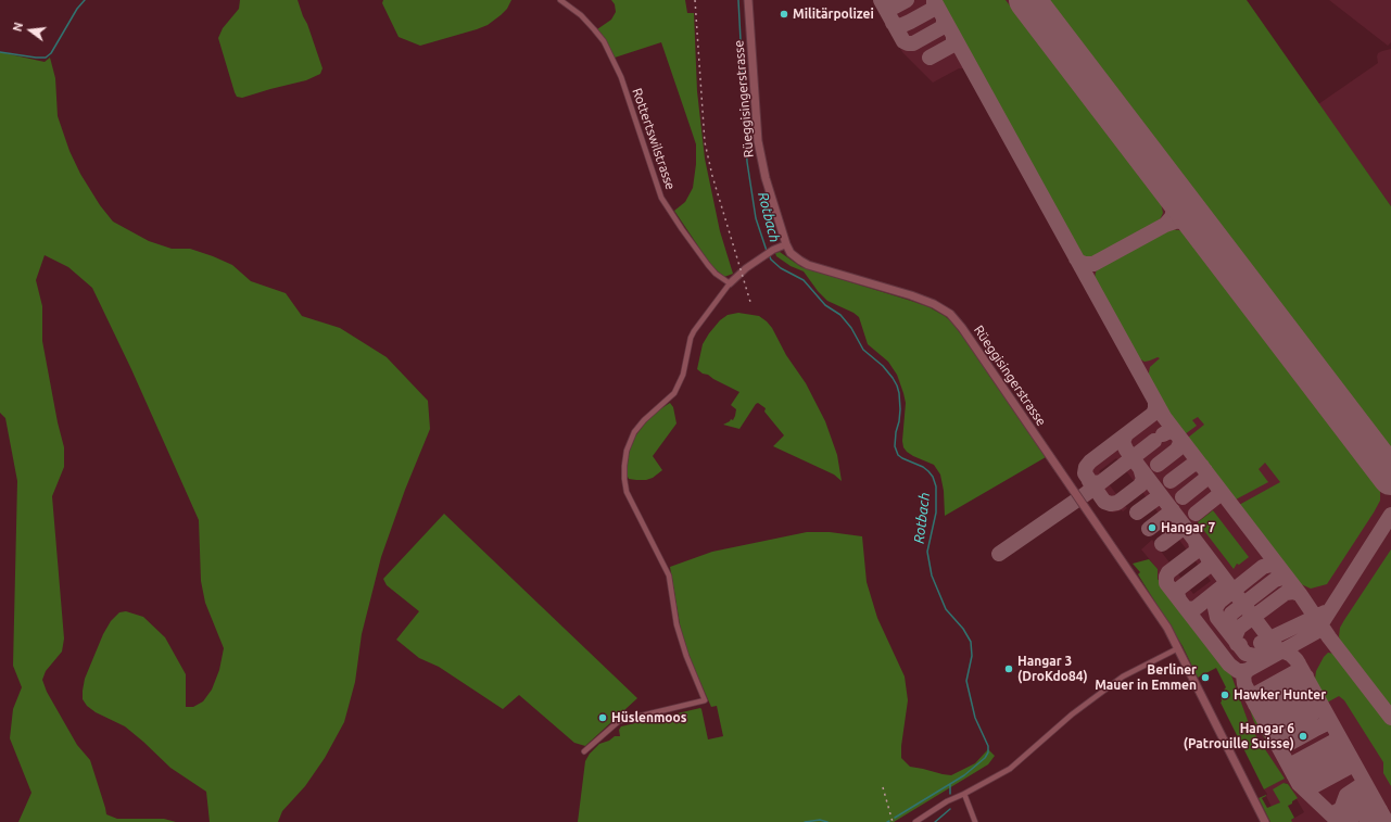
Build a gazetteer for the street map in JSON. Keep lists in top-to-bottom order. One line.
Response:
{"streets":{"main road":["Rüeggisingerstrasse"],"street":["Rottertswilstrasse"]},"water":["Rotbach"],"places":["Militärpolizei","Hangar 7","Hangar 3 (DroKdo84)","Berliner Mauer in Emmen","Hawker Hunter","Hüslenmoos","Hangar 6 (Patrouille Suisse)"],"north":"left"}
